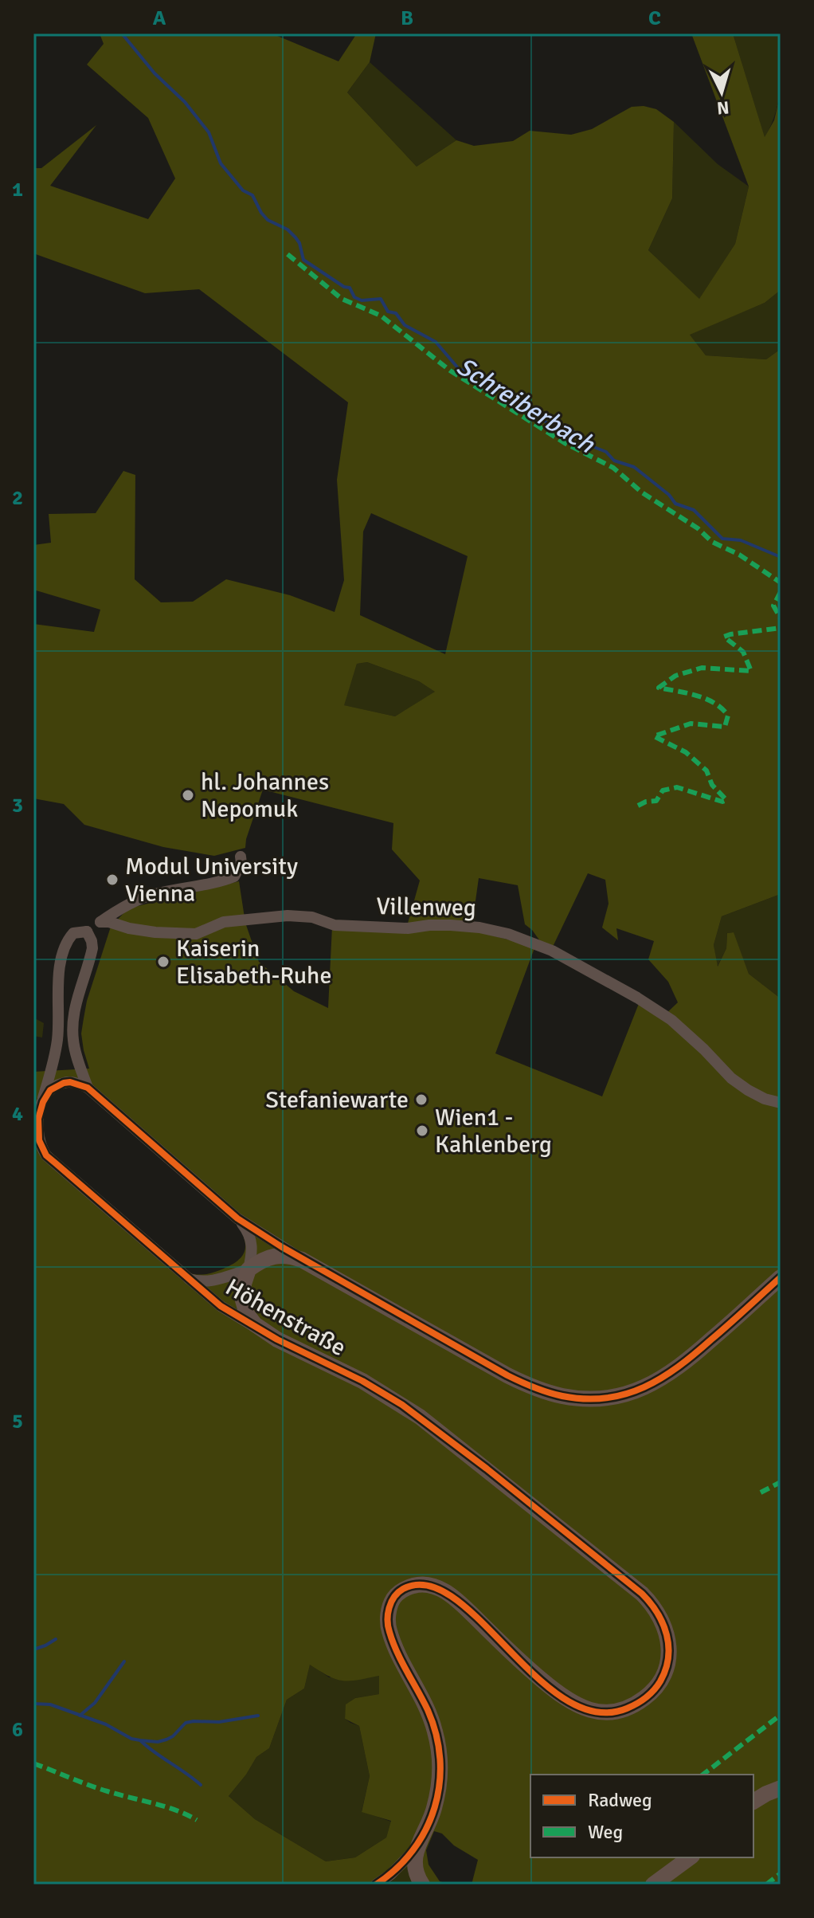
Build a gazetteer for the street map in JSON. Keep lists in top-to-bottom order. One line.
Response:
{"streets":{"street":["Villenweg","Höhenstraße"]},"water":["Schreiberbach"],"places":["hl. Johannes Nepomuk","Modul University Vienna","Kaiserin Elisabeth-Ruhe","Stefaniewarte","Wien1 - Kahlenberg"],"legend":["Radweg","Weg"],"north":"bottom","grid":{"columns":["A","B","C"],"rows":["1","2","3","4","5","6"]}}
